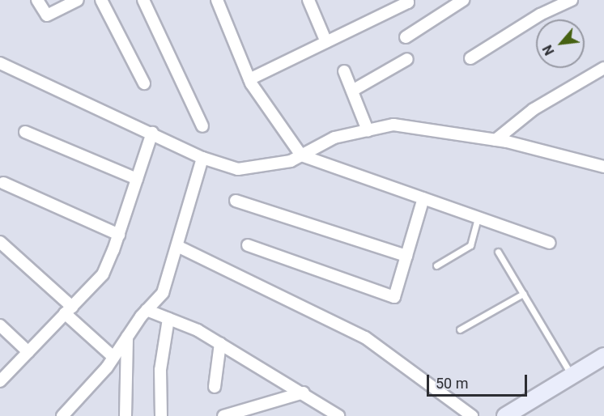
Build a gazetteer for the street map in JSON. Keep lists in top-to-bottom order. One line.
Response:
{"scale_bar":"50 m","north":"bottom left"}
